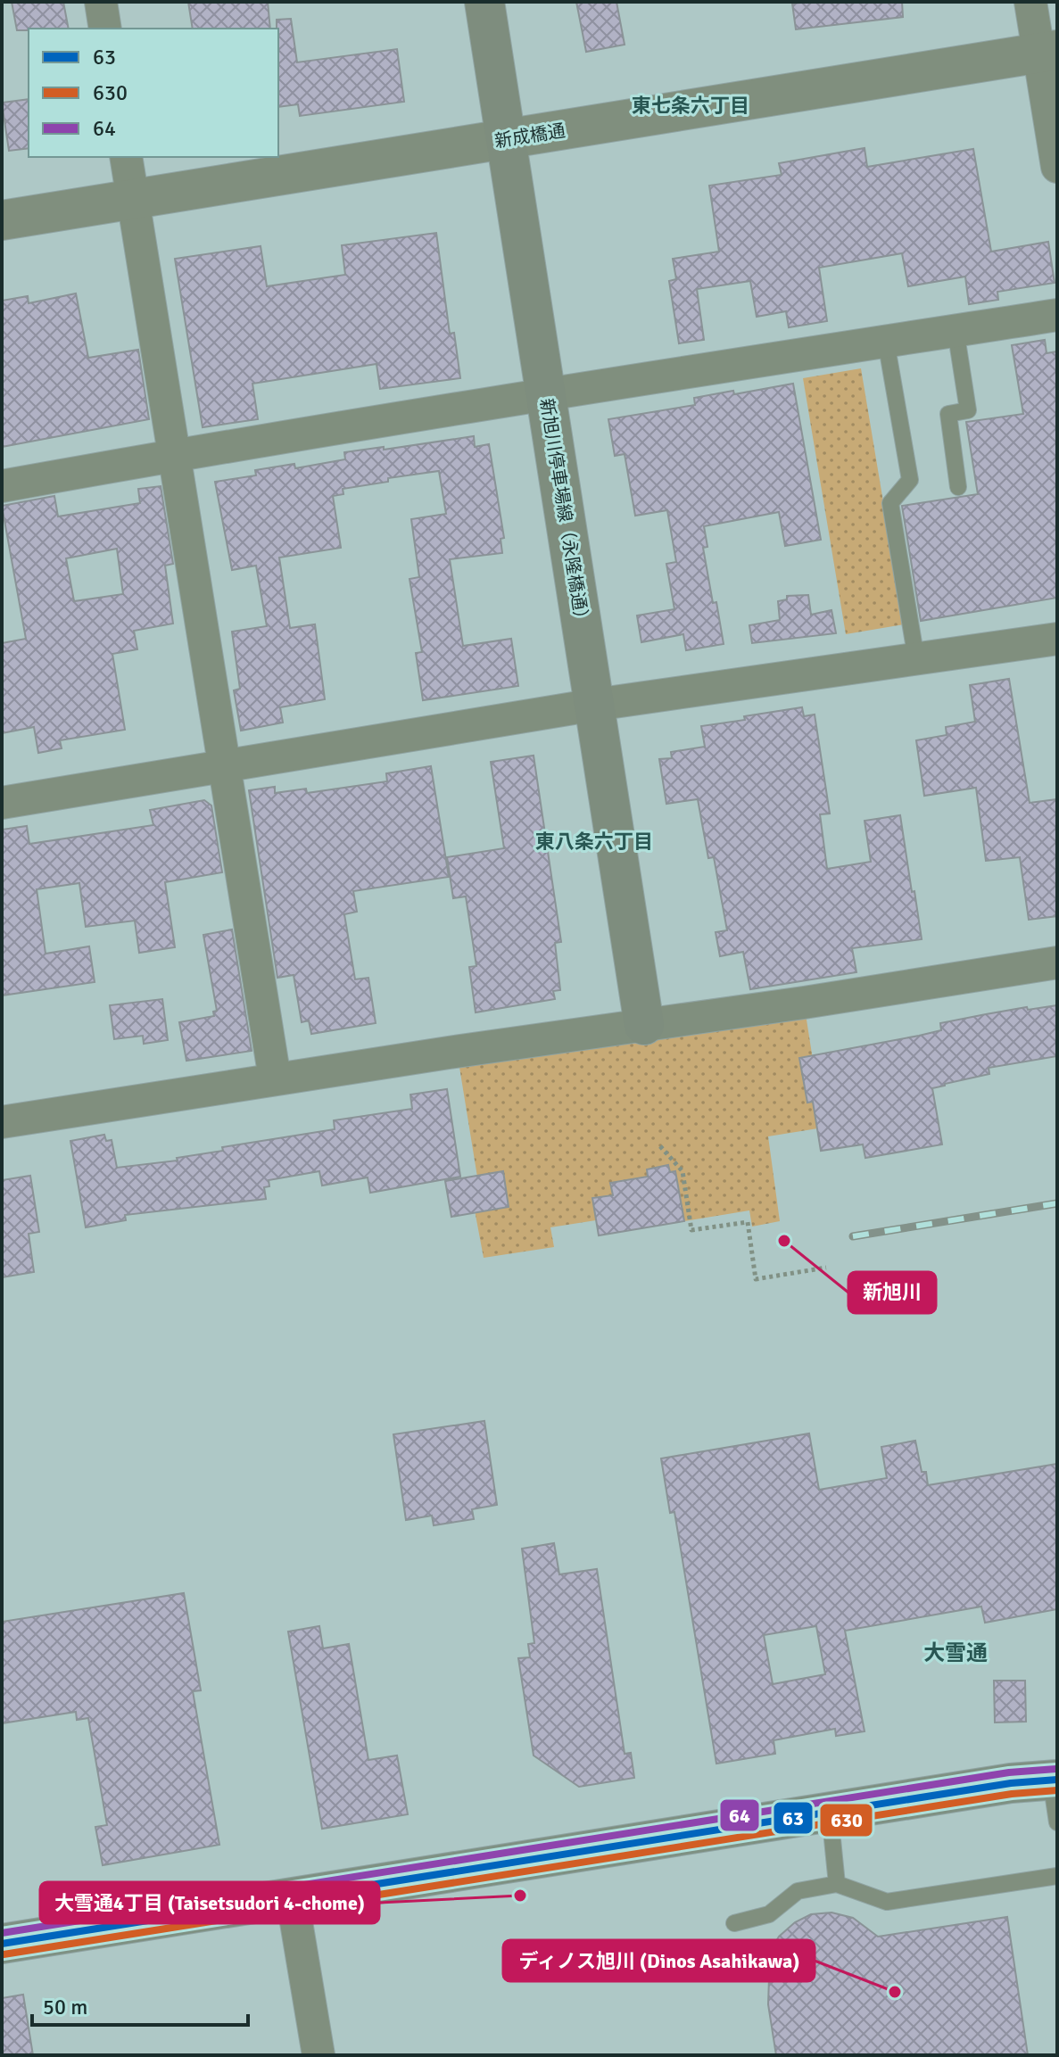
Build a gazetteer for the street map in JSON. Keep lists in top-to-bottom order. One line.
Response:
{"streets":{"main road":["新旭川停車場線（永隆橋通）"],"street":["新成橋通"]},"crossings":[["新成橋通","新旭川停車場線（永隆橋通）"]],"districts":["東七条六丁目","東八条六丁目","大雪通"],"places":["新旭川","大雪通4丁目 (Taisetsudori 4-chome)","ディノス旭川 (Dinos Asahikawa)"],"lines":["transit line 64","transit line 63","transit line 630"],"legend":["63","630","64"],"scale_bar":"50 m"}
